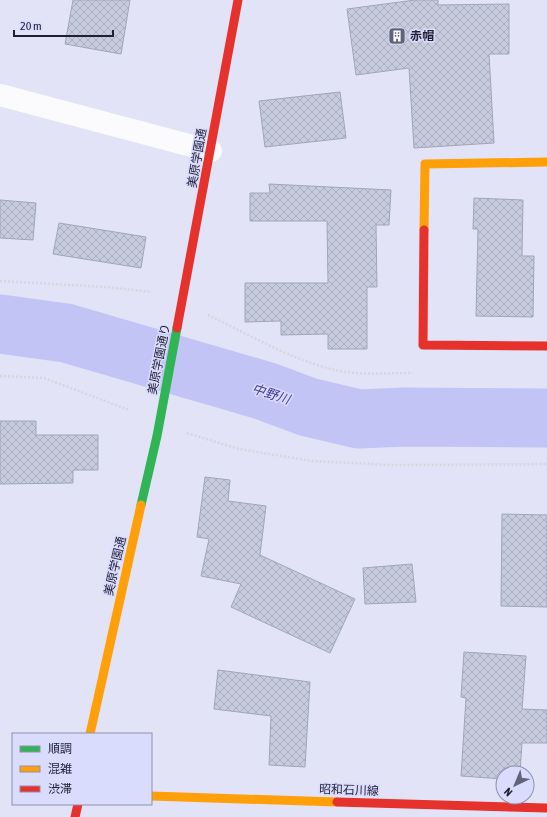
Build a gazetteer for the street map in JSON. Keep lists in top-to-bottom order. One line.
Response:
{"streets":{"street":["美原学園通","美原学園通り","昭和石川線"]},"crossings":[["美原学園通","美原学園通り"]],"water":["中野川"],"places":{"building":["赤帽"]},"legend":["順調","混雑","渋滞"],"scale_bar":"20 m","north":"bottom left"}
